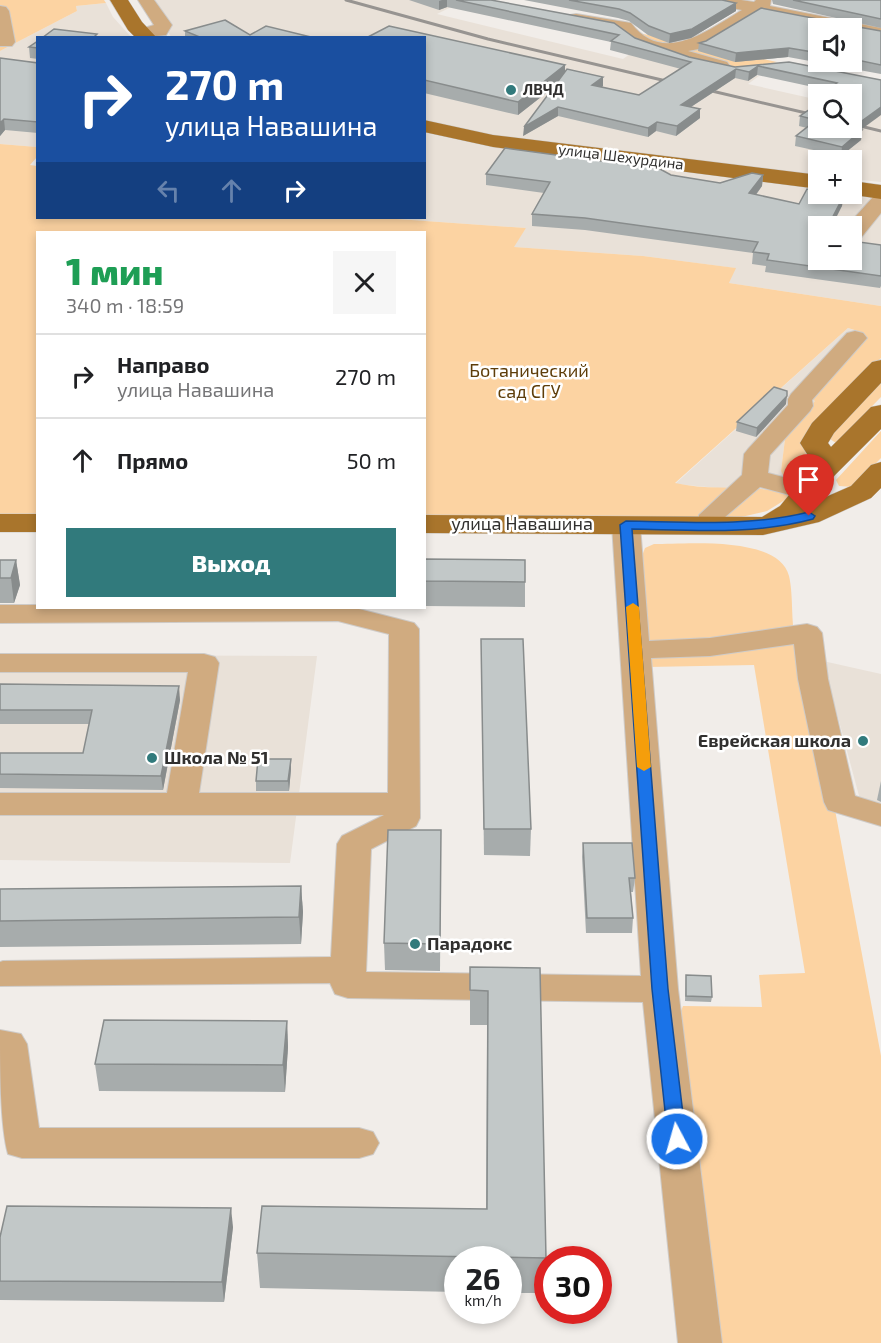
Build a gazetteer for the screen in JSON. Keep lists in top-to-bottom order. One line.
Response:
{"streets":{"main road":["улица Шехурдина","улица Навашина"]},"parks":["Ботанический сад СГУ"],"places":["ЛВЧД","Еврейская школа","Школа № 51","Парадокс"],"page":{"map_buttons":["+","−"],"turn":["270 m","улица Навашина"],"heading":["1 мин","340 m · 18:59"],"list":[{"name":"Направо","note":"улица Навашина","value":"270 m"},{"name":"Прямо","value":"50 m"}],"buttons":"Выход","speed":"26 km/h","limit":"30"}}
